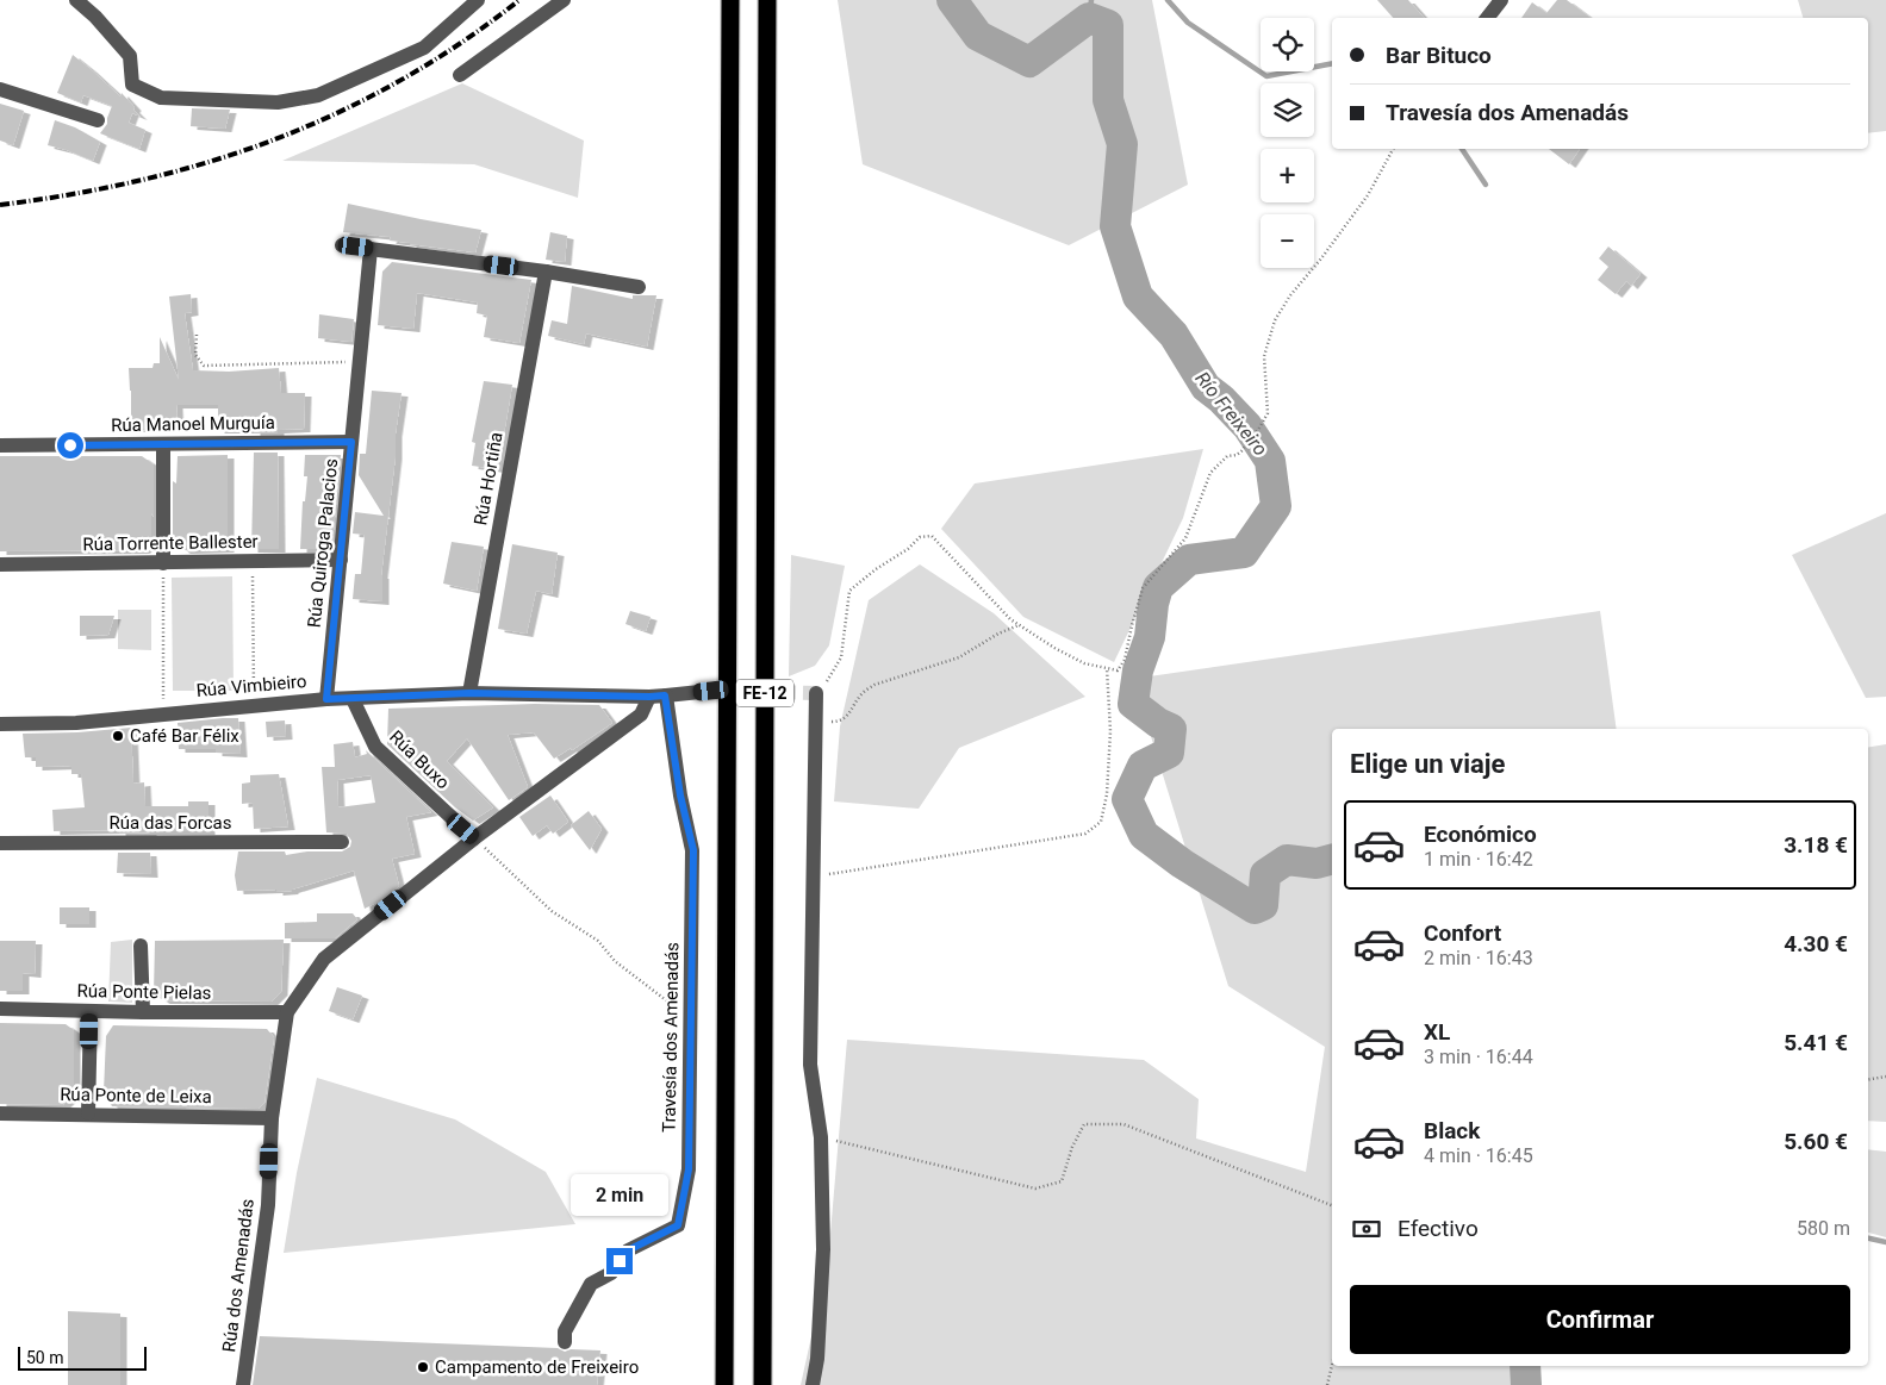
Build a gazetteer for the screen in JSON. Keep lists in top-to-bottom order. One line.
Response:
{"streets":{"highway":["FE-12"],"street":["Rúa Manoel Murguía","Rúa Hortiña","Rúa Torrente Ballester","Rúa Quiroga Palacios","Rúa Vimbieiro","Rúa Buxo","Rúa das Forcas","Rúa Ponte Pielas","Travesía dos Amenadás","Rúa Ponte de Leixa","Rúa dos Amenadás"]},"crossings":[["Rúa Manoel Murguía","Rúa Quiroga Palacios"],["Rúa Hortiña","Rúa Vimbieiro"],["Rúa Torrente Ballester","Rúa Quiroga Palacios"],["Rúa Quiroga Palacios","Rúa Vimbieiro"],["Rúa Vimbieiro","Rúa Buxo"],["Rúa Vimbieiro","Rúa dos Amenadás"],["Rúa Buxo","Rúa dos Amenadás"],["Rúa Ponte Pielas","Rúa dos Amenadás"],["Rúa Ponte de Leixa","Rúa dos Amenadás"]],"water":["Río Freixeiro"],"places":["Café Bar Félix","Campamento de Freixeiro"],"scale_bar":"50 m","page":{"map_buttons":["+","−"],"banner":["Bar Bituco","Travesía dos Amenadás"],"heading":"Elige un viaje","list":[{"name":"Económico","note":"1 min · 16:42","value":"3.18 €"},{"name":"Confort","note":"2 min · 16:43","value":"4.30 €"},{"name":"XL","note":"3 min · 16:44","value":"5.41 €"},{"name":"Black","note":"4 min · 16:45","value":"5.60 €"}],"bubble":"2 min","pay":["Efectivo","580 m"],"buttons":"Confirmar","scale":"50 m"}}
